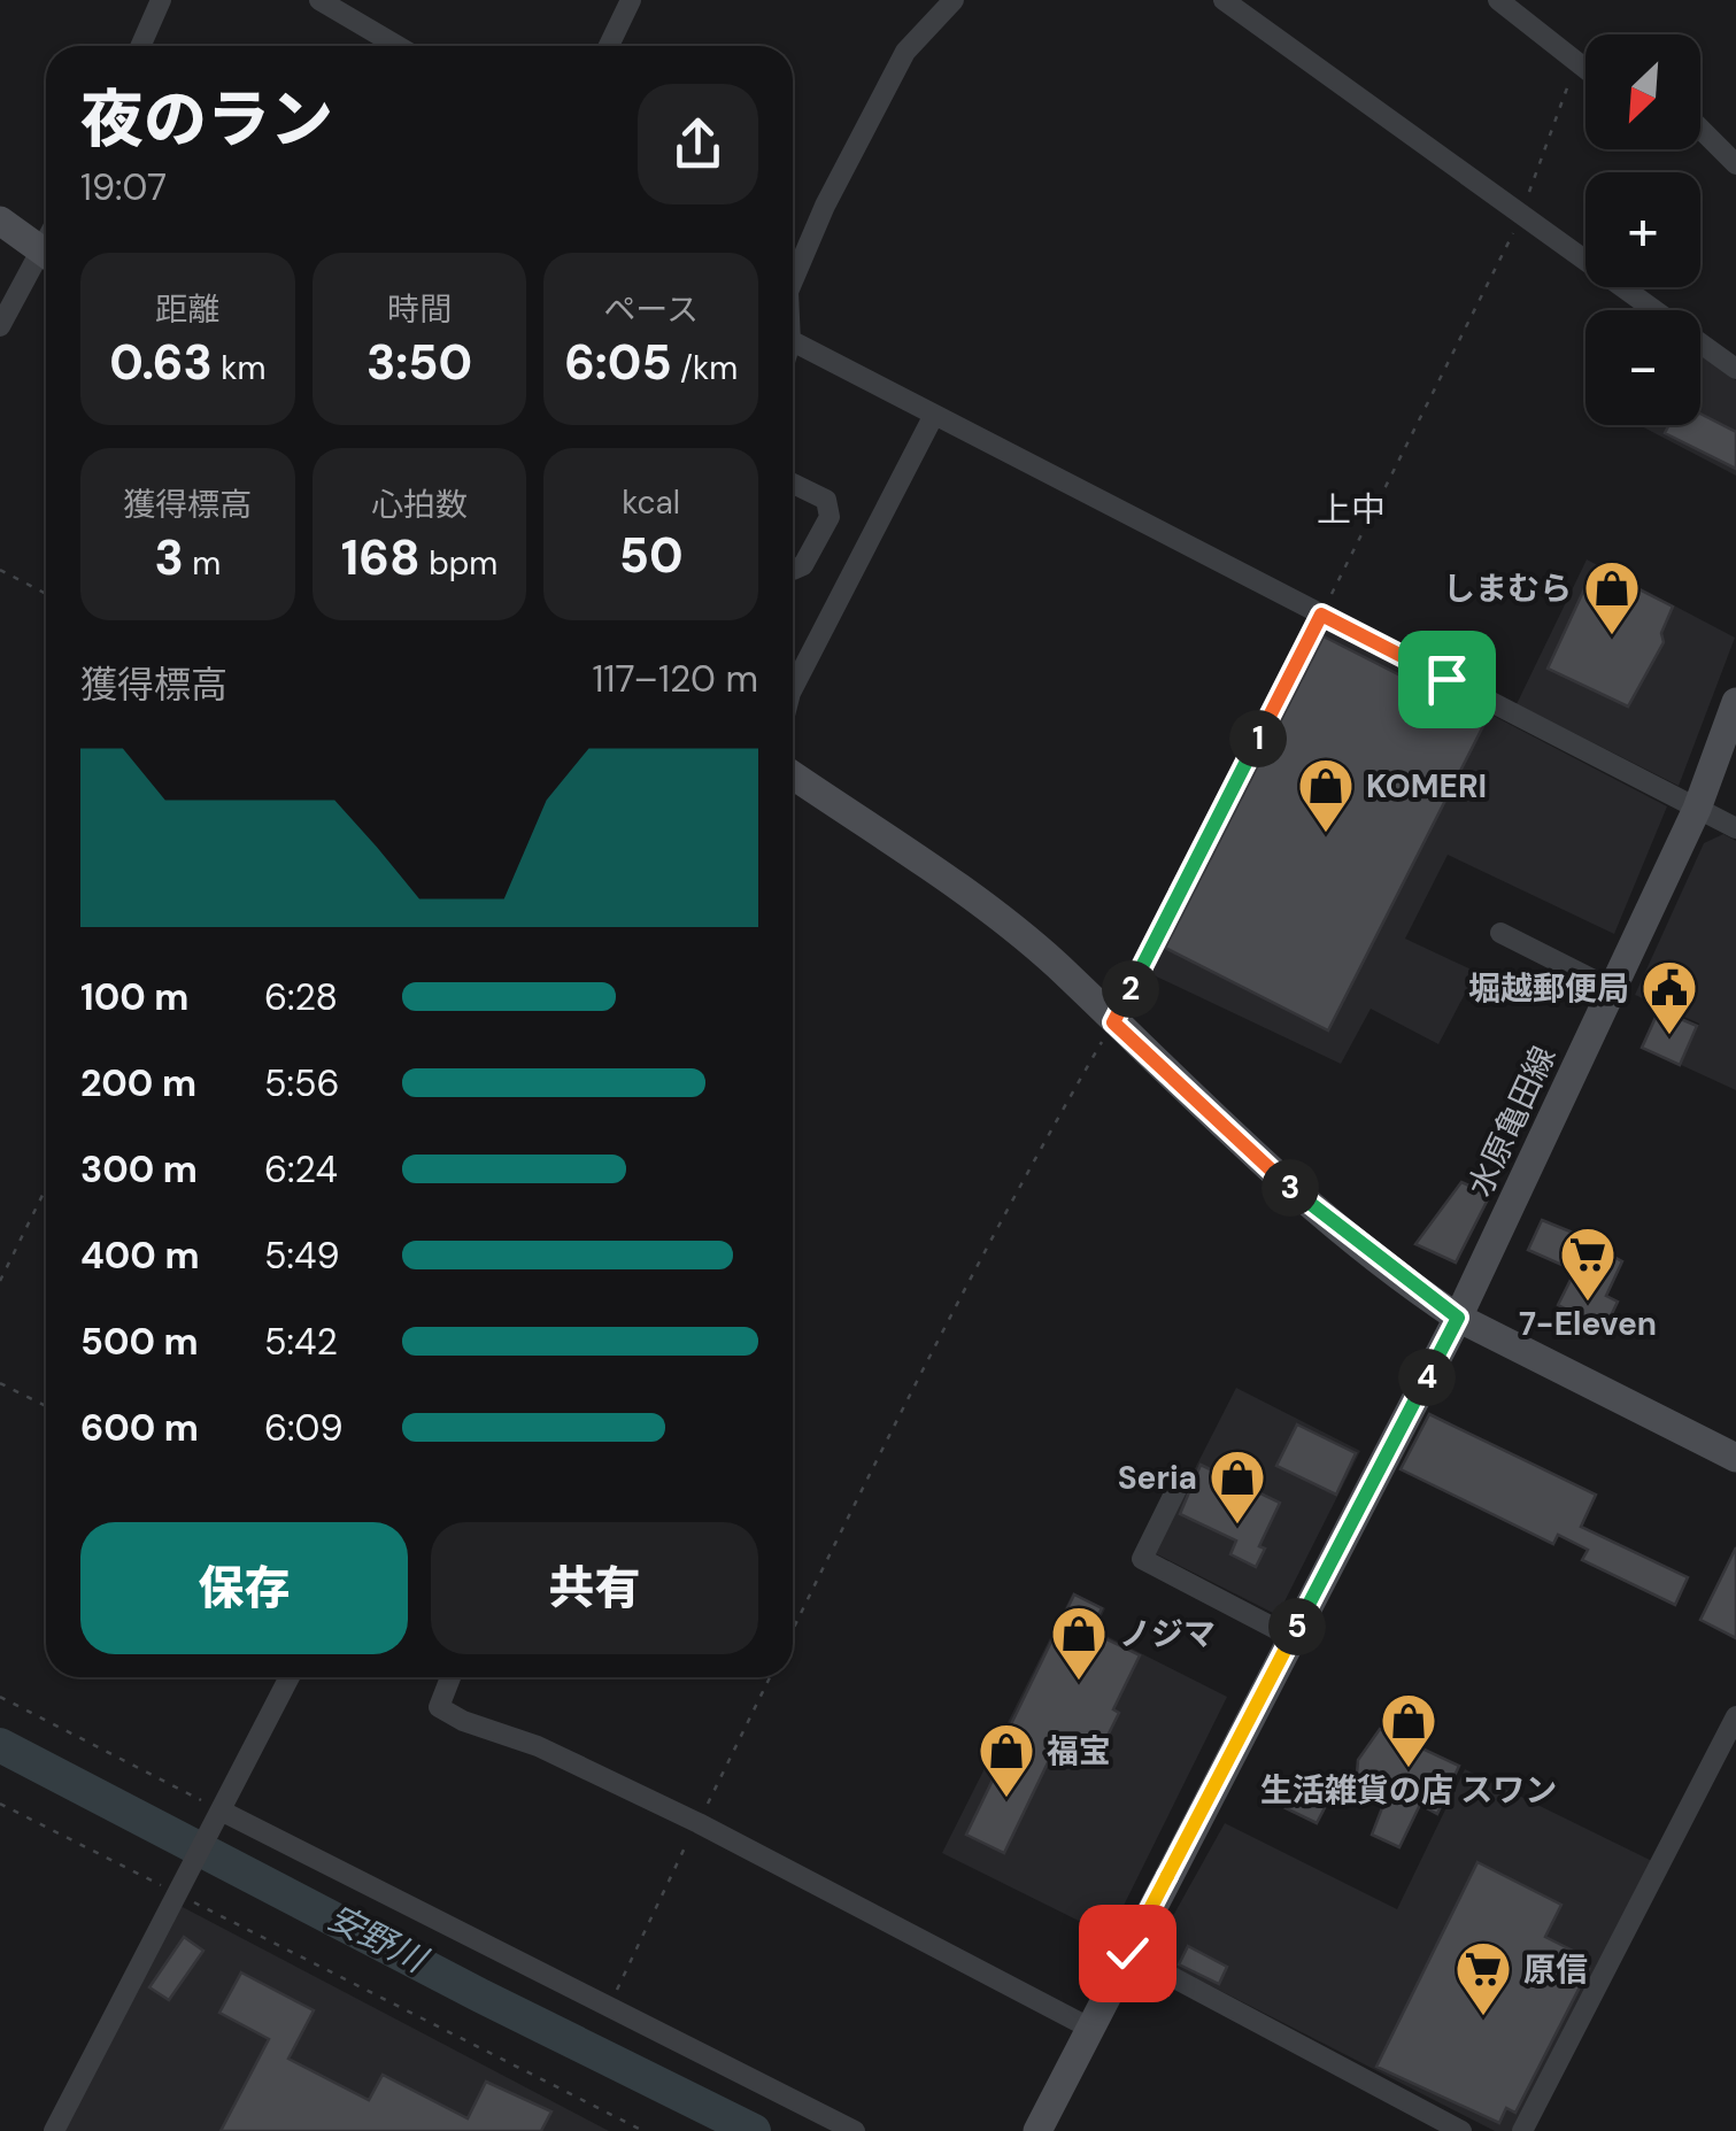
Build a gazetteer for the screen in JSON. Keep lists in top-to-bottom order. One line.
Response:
{"streets":{"main road":["水原亀田線"]},"districts":["上中"],"water":["安野川"],"places":{"shop":["しまむら","KOMERI","Seria","ノジマ","生活雑貨の店 スワン","福宝"],"public building":["堀越郵便局"],"supermarket":["7-Eleven","原信"]},"north":"bottom left","page":{"map_buttons":["+","−"],"heading":["夜のラン","19:07"],"stats":[["距離","0.63 km"],["時間","3:50"],["ペース","6:05 /km"],["獲得標高","3 m"],["心拍数","168 bpm"],["kcal","50"]],"chart":["獲得標高","117–120 m"],"pins":["1","2","3","4","5"],"list":[{"name":"100 m","note":"6:28"},{"name":"200 m","note":"5:56"},{"name":"300 m","note":"6:24"},{"name":"400 m","note":"5:49"},{"name":"500 m","note":"5:42"},{"name":"600 m","note":"6:09"}],"buttons":["保存","共有"]}}
